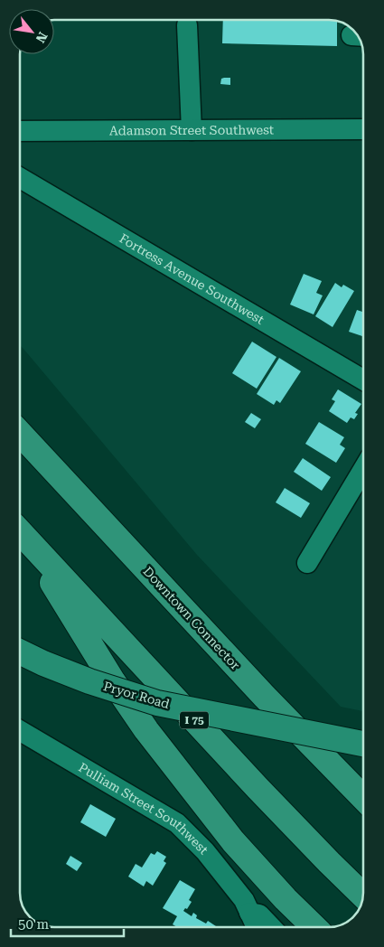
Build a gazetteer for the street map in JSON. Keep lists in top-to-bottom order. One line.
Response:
{"streets":{"highway":["Downtown Connector","I 75"],"main road":["Pryor Road"],"street":["Adamson Street Southwest","Fortress Avenue Southwest","Pulliam Street Southwest"]},"scale_bar":"50 m","north":"bottom right"}
